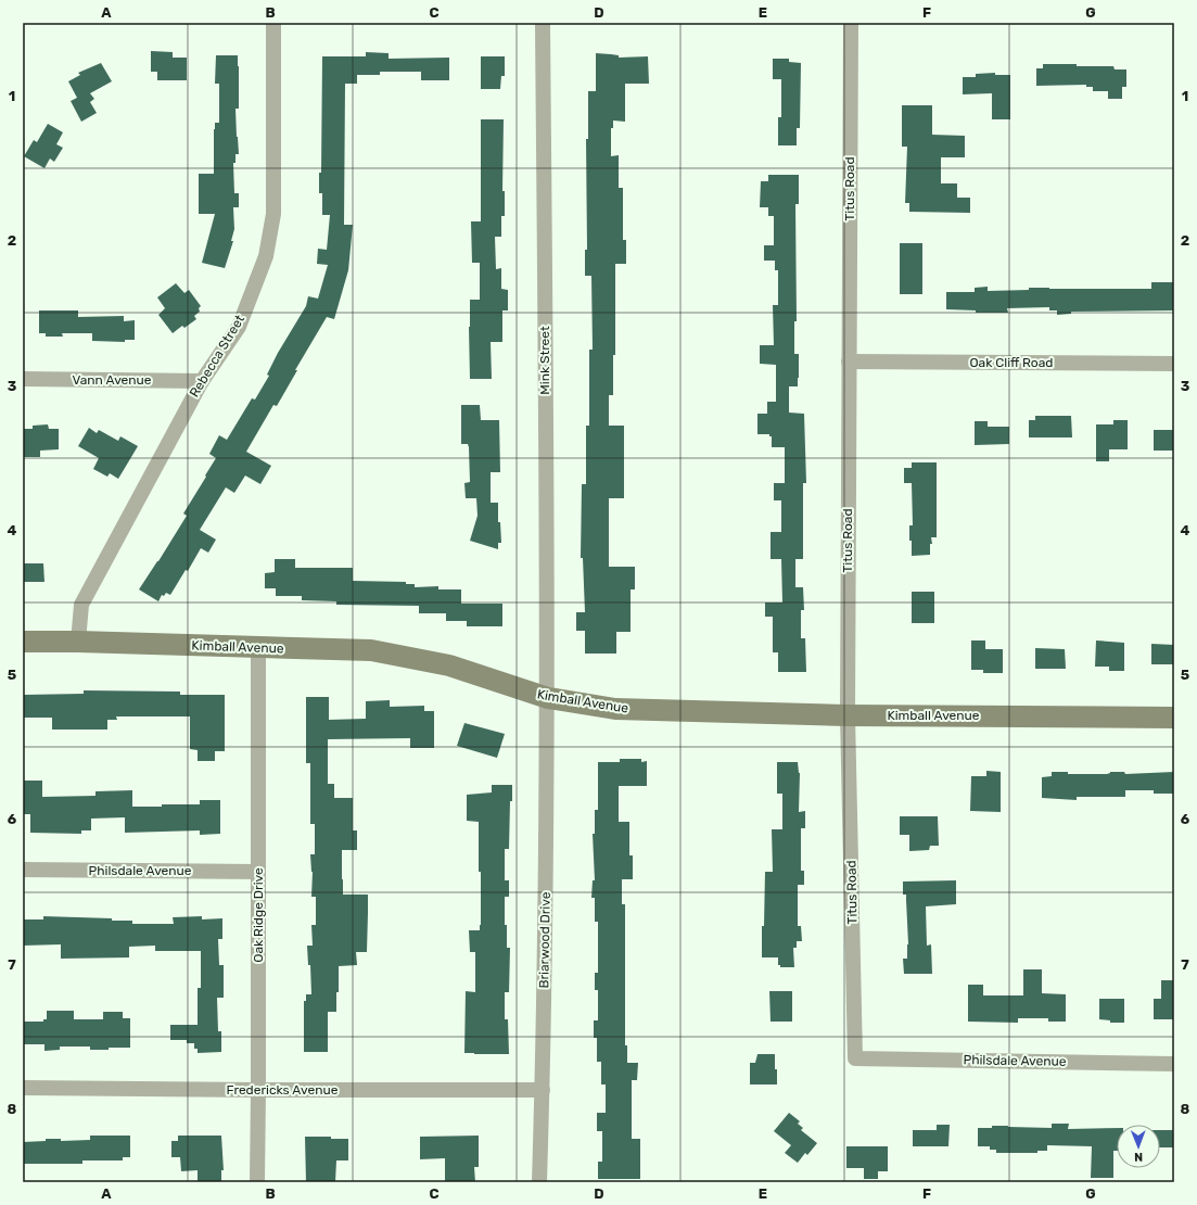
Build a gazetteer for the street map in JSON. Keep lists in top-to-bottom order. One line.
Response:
{"streets":{"street":["Titus Road","Rebecca Street","Mink Street","Oak Cliff Road","Vann Avenue","Kimball Avenue","Philsdale Avenue","Oak Ridge Drive","Briarwood Drive","Fredericks Avenue"]},"crossings":[["Titus Road","Oak Cliff Road"],["Titus Road","Kimball Avenue"],["Titus Road","Philsdale Avenue"],["Rebecca Street","Vann Avenue"],["Rebecca Street","Kimball Avenue"],["Mink Street","Kimball Avenue"],["Mink Street","Briarwood Drive"],["Kimball Avenue","Oak Ridge Drive"],["Kimball Avenue","Briarwood Drive"],["Philsdale Avenue","Oak Ridge Drive"],["Oak Ridge Drive","Fredericks Avenue"],["Briarwood Drive","Fredericks Avenue"]],"north":"bottom","grid":{"columns":["A","B","C","D","E","F","G"],"rows":["1","2","3","4","5","6","7","8"]}}
